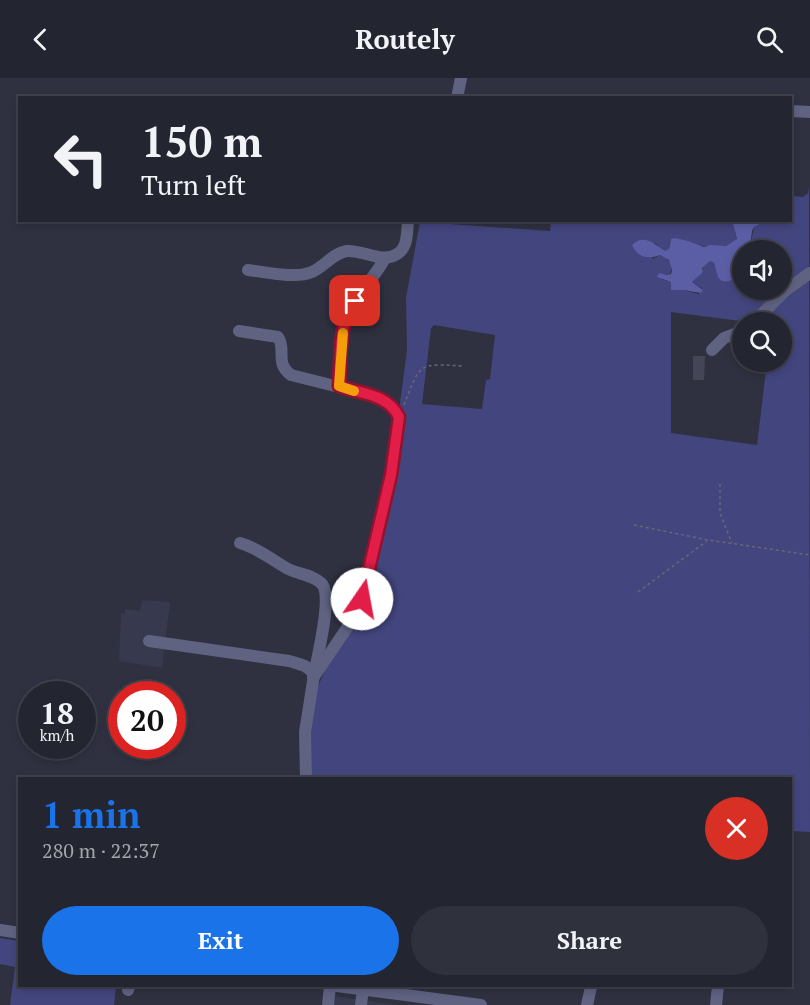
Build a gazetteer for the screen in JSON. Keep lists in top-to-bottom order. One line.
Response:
{"page":{"header":"Routely","turn":["150 m","Turn left"],"speed":"18 km/h","limit":"20","heading":["1 min","280 m · 22:37"],"buttons":["Exit","Share"]}}
